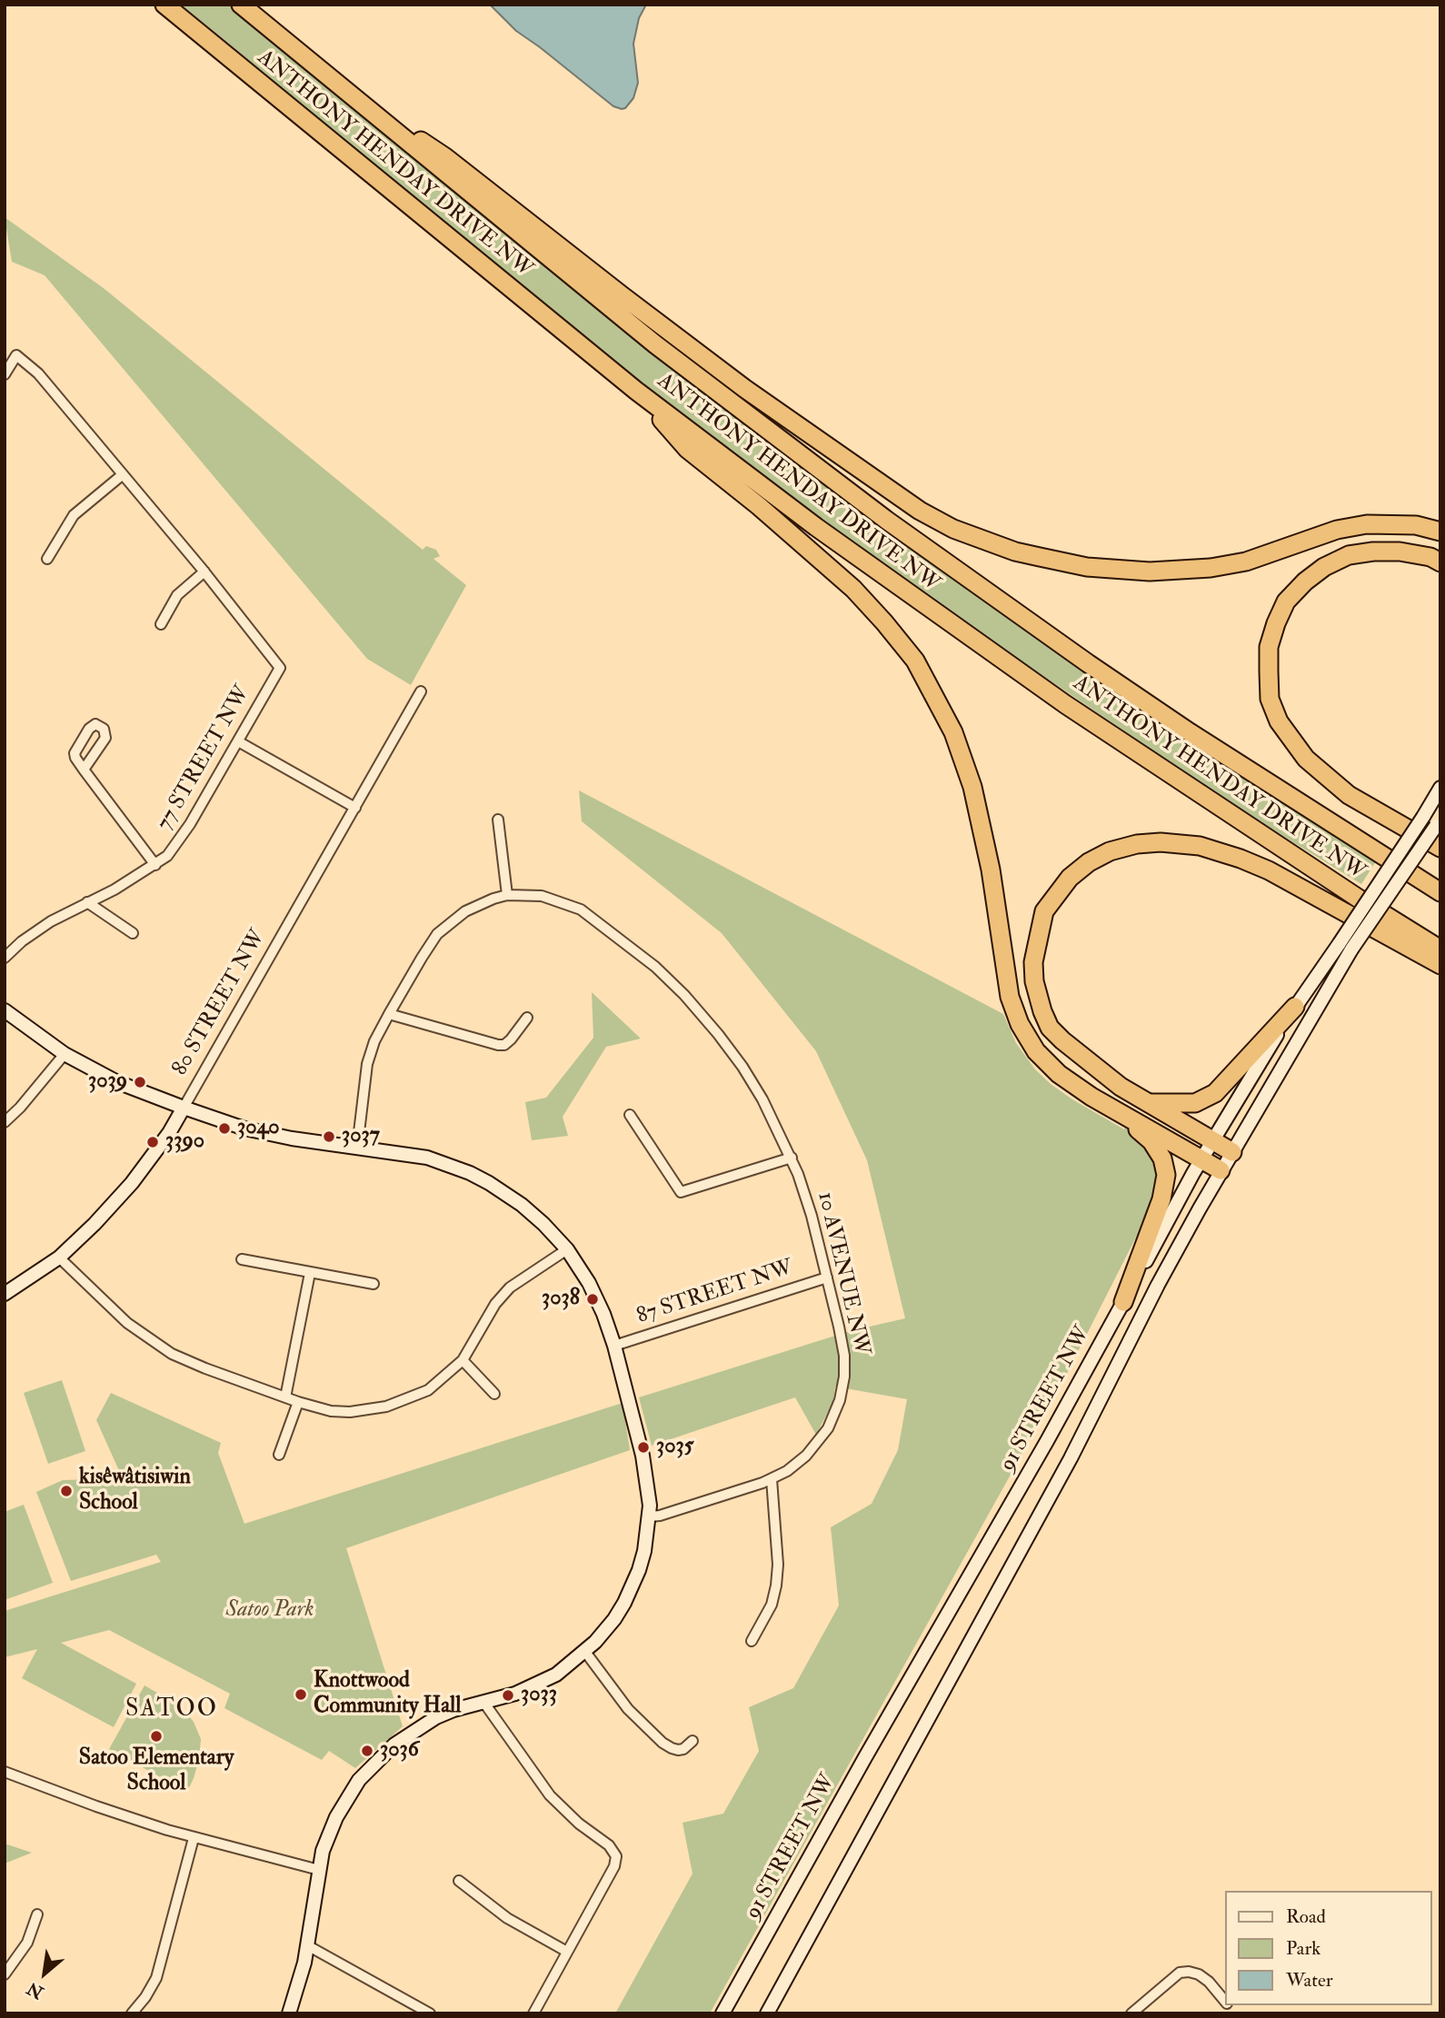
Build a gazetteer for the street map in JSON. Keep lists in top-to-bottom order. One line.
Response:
{"streets":{"highway":["ANTHONY HENDAY DRIVE NW"],"main road":["80 STREET NW","91 STREET NW"],"street":["77 STREET NW","10 AVENUE NW","87 STREET NW"]},"crossings":[["10 AVENUE NW","87 STREET NW"]],"districts":["SATOO"],"parks":["Satoo Park"],"places":["3039","3040","3037","3390","3038","3035","kisêwâtisiwin School","Knottwood Community Hall","3033","Satoo Elementary School","3036"],"legend":["Road","Park","Water"],"north":"bottom left"}
